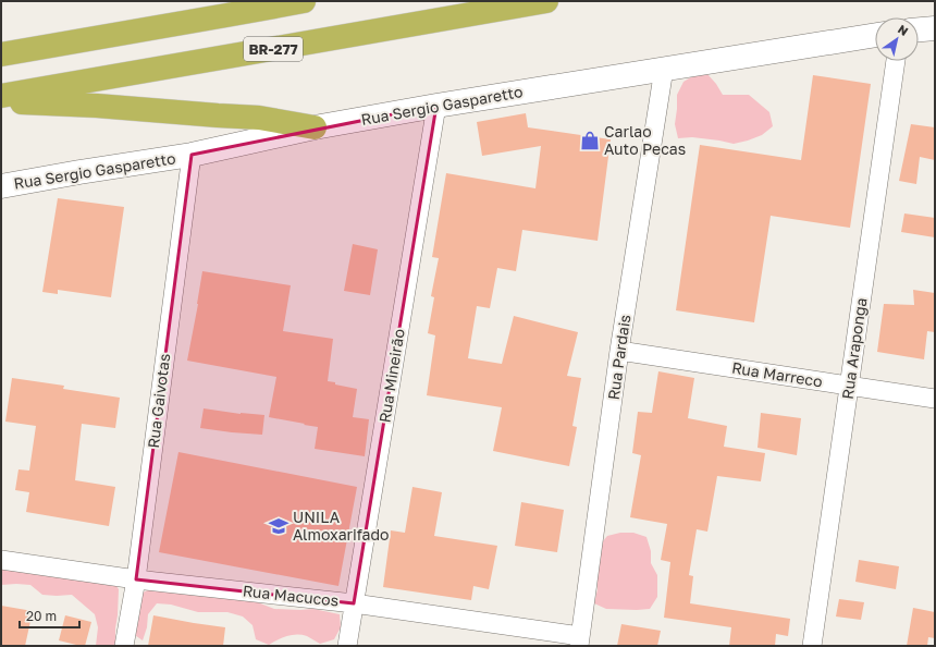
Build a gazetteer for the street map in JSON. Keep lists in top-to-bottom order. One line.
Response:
{"streets":{"highway":["BR-277"],"street":["Rua Sergio Gasparetto","Rua Araponga","Rua Pardais","Rua Marreco","Rua Mineirão","Rua Gaivotas","Rua Macucos"]},"crossings":[["Rua Sergio Gasparetto","Rua Pardais"],["Rua Sergio Gasparetto","Rua Mineirão"],["Rua Sergio Gasparetto","Rua Gaivotas"],["Rua Araponga","Rua Marreco"],["Rua Pardais","Rua Marreco"],["Rua Pardais","Rua Macucos"],["Rua Mineirão","Rua Macucos"],["Rua Gaivotas","Rua Macucos"]],"places":{"shop":["Carlao Auto Pecas"],"school or university":["UNILA Almoxarifado"]},"scale_bar":"20 m","north":"top right"}
